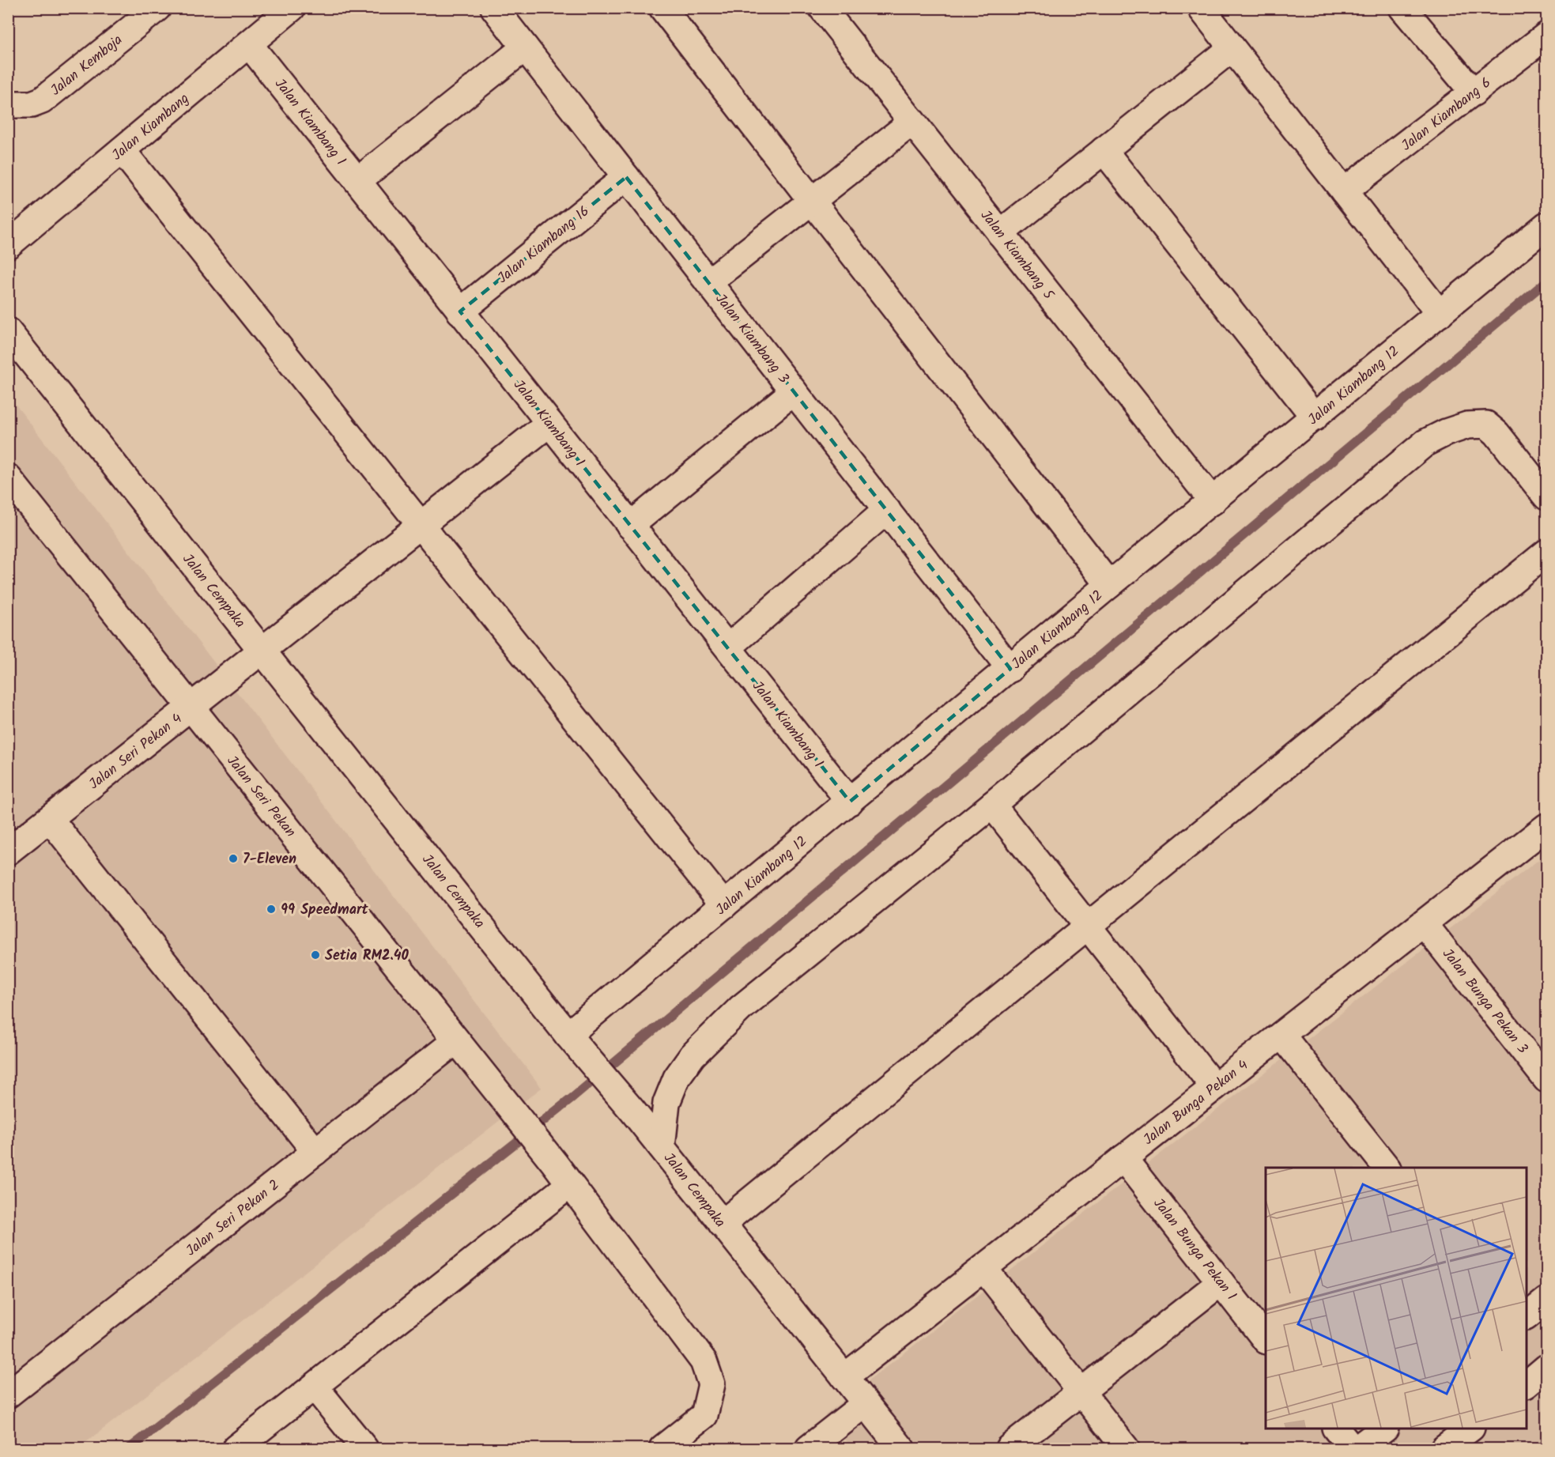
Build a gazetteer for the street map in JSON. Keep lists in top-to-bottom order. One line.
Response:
{"streets":{"street":["Jalan Kemboja","Jalan Kiambang 6","Jalan Kiambang 1","Jalan Kiambang","Jalan Kiambang 16","Jalan Kiambang 5","Jalan Kiambang 3","Jalan Kiambang 12","Jalan Cempaka","Jalan Seri Pekan 4","Jalan Seri Pekan","Jalan Bunga Pekan 3","Jalan Bunga Pekan 4","Jalan Seri Pekan 2","Jalan Bunga Pekan 1"]},"crossings":[["Jalan Kiambang 1","Jalan Kiambang"],["Jalan Kiambang 1","Jalan Kiambang 16"],["Jalan Kiambang 1","Jalan Kiambang 12"],["Jalan Kiambang 1","Jalan Seri Pekan 4"],["Jalan Kiambang 16","Jalan Kiambang 3"],["Jalan Kiambang 5","Jalan Kiambang 12"],["Jalan Kiambang 3","Jalan Kiambang 12"],["Jalan Kiambang 12","Jalan Cempaka"],["Jalan Cempaka","Jalan Seri Pekan 4"],["Jalan Cempaka","Jalan Bunga Pekan 4"],["Jalan Seri Pekan 4","Jalan Seri Pekan"],["Jalan Seri Pekan","Jalan Seri Pekan 2"],["Jalan Bunga Pekan 3","Jalan Bunga Pekan 4"],["Jalan Bunga Pekan 4","Jalan Bunga Pekan 1"]],"places":["7-Eleven","99 Speedmart","Setia RM2.40"]}
